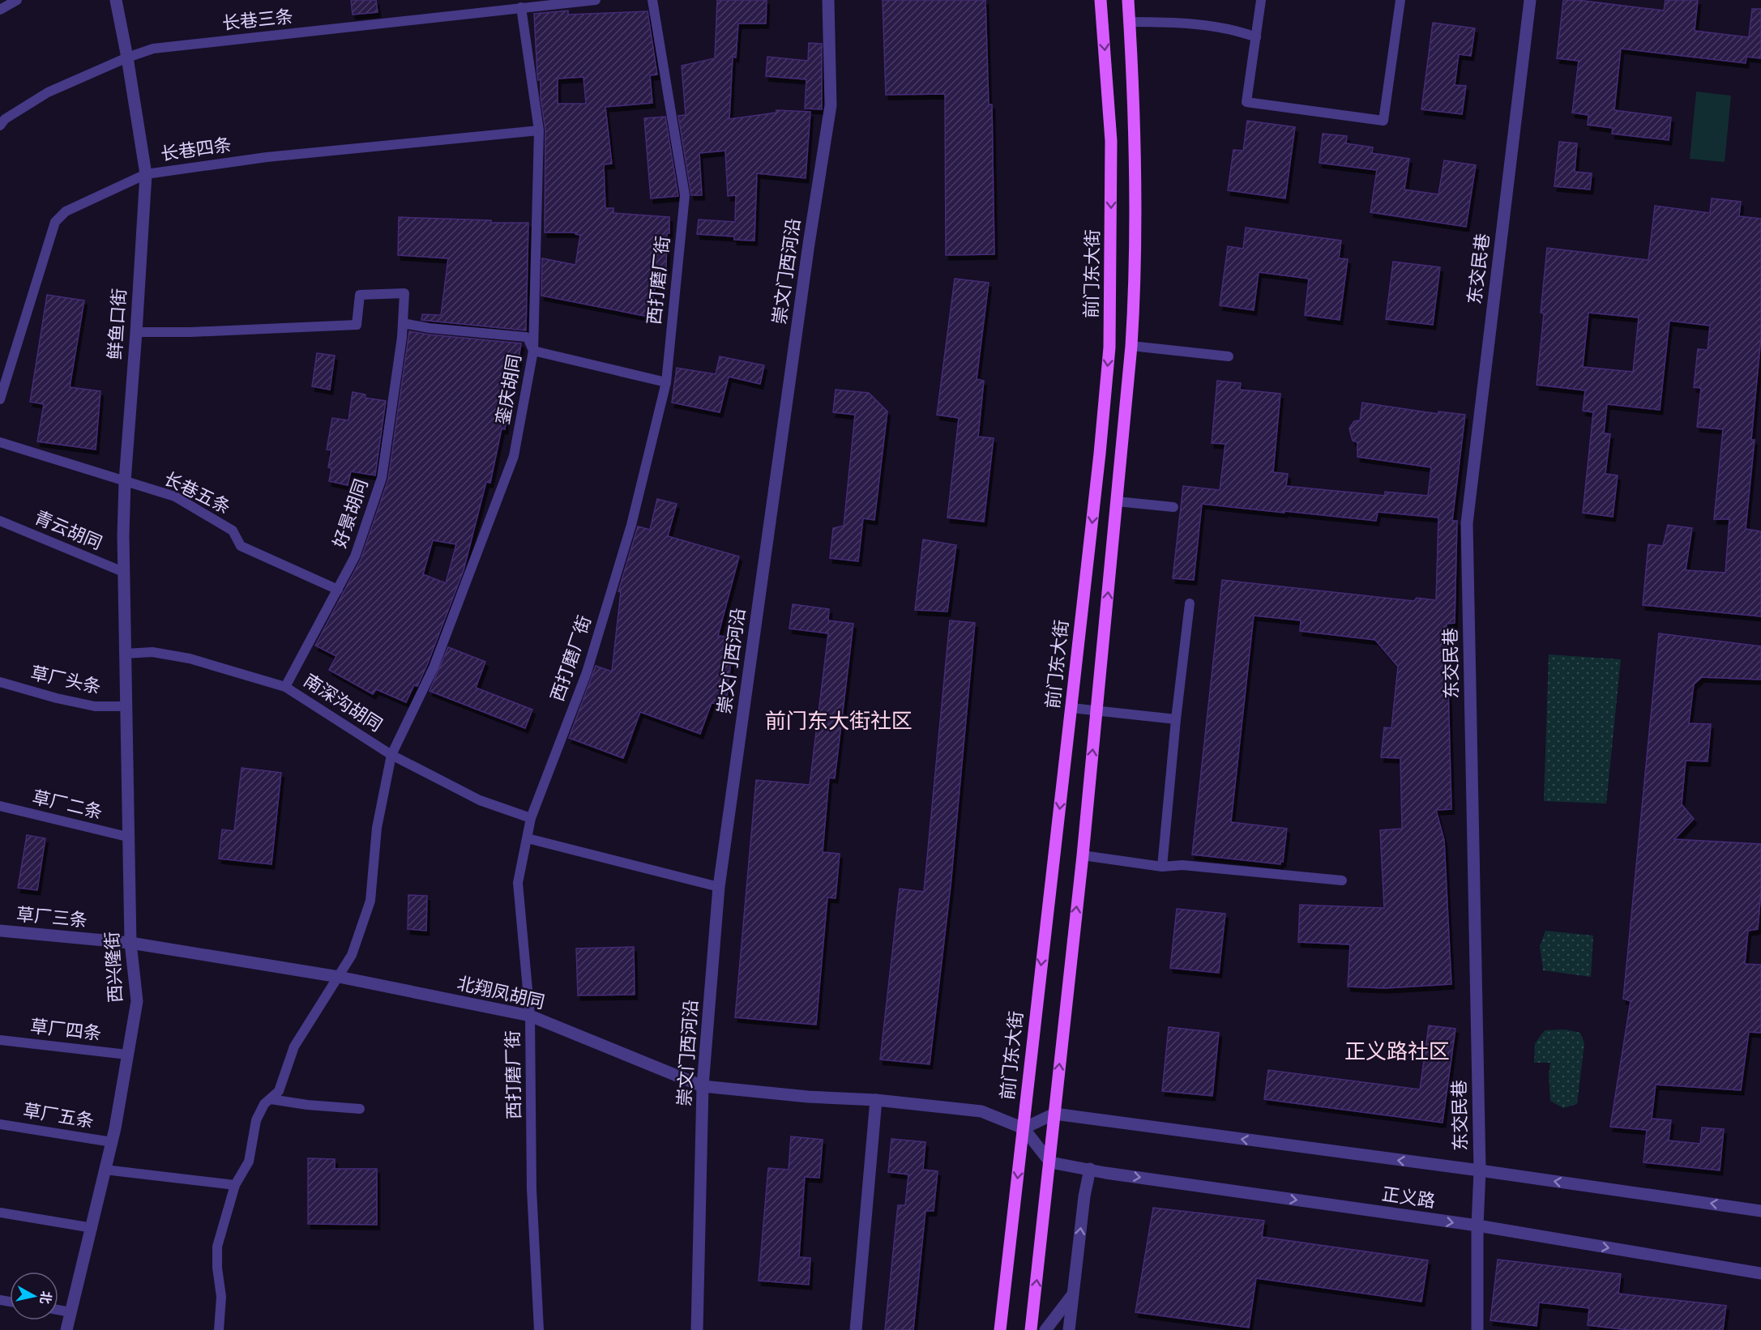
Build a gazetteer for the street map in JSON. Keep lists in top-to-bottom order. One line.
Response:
{"streets":{"main road":["前门东大街"],"street":["东交民巷","崇文门西河沿","鲜鱼口街","草厂三条","西兴隆街","北翔凤胡同","正义路"],"lane":["长巷三条","长巷四条","西打磨厂街","銮庆胡同","长巷五条","好景胡同","青云胡同","草厂头条","南深沟胡同","草厂二条","草厂四条","草厂五条"]},"crossings":[["长巷三条","鲜鱼口街"],["长巷三条","銮庆胡同"],["长巷四条","鲜鱼口街"],["长巷四条","銮庆胡同"],["东交民巷","正义路"],["崇文门西河沿","北翔凤胡同"],["前门东大街","北翔凤胡同"],["西打磨厂街","南深沟胡同"],["西打磨厂街","北翔凤胡同"],["鲜鱼口街","长巷五条"],["鲜鱼口街","好景胡同"],["鲜鱼口街","青云胡同"],["鲜鱼口街","南深沟胡同"],["鲜鱼口街","西兴隆街"],["銮庆胡同","南深沟胡同"],["长巷五条","好景胡同"],["好景胡同","南深沟胡同"],["草厂头条","西兴隆街"],["南深沟胡同","西兴隆街"],["草厂二条","西兴隆街"],["草厂三条","西兴隆街"],["草厂三条","北翔凤胡同"],["西兴隆街","北翔凤胡同"],["西兴隆街","草厂四条"],["西兴隆街","草厂五条"]],"districts":["前门东大街社区","正义路社区"],"north":"right"}
